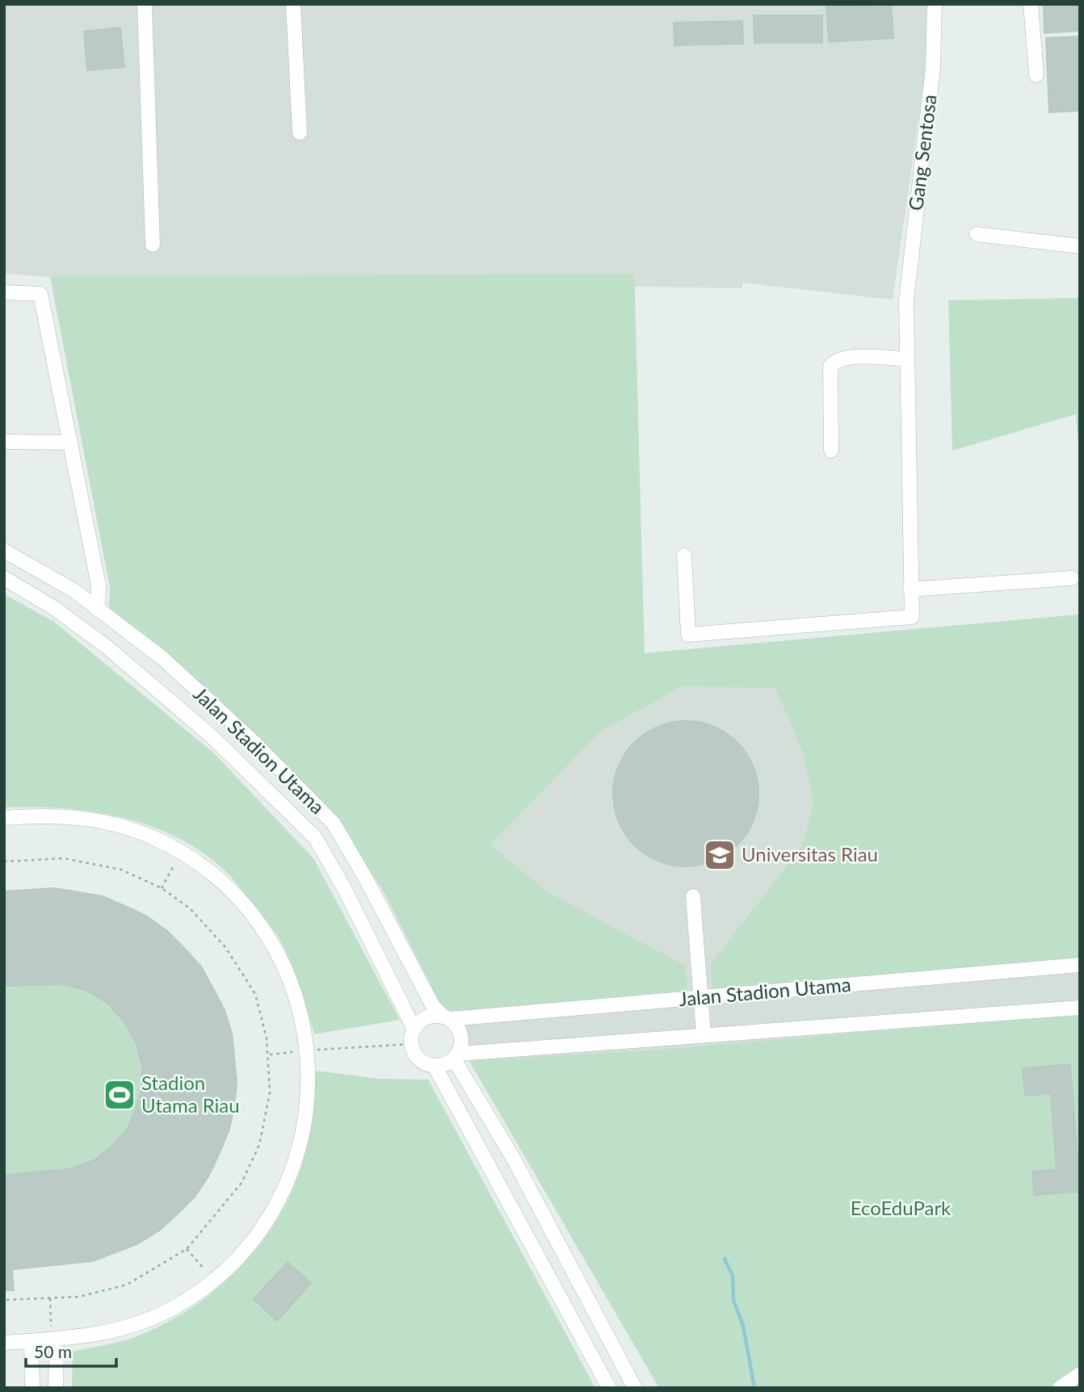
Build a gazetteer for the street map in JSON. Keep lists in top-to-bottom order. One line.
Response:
{"streets":{"street":["Gang Sentosa","Jalan Stadion Utama"]},"parks":["EcoEduPark"],"places":{"school or university":["Universitas Riau"],"sports":["Stadion Utama Riau"]},"scale_bar":"50 m"}
